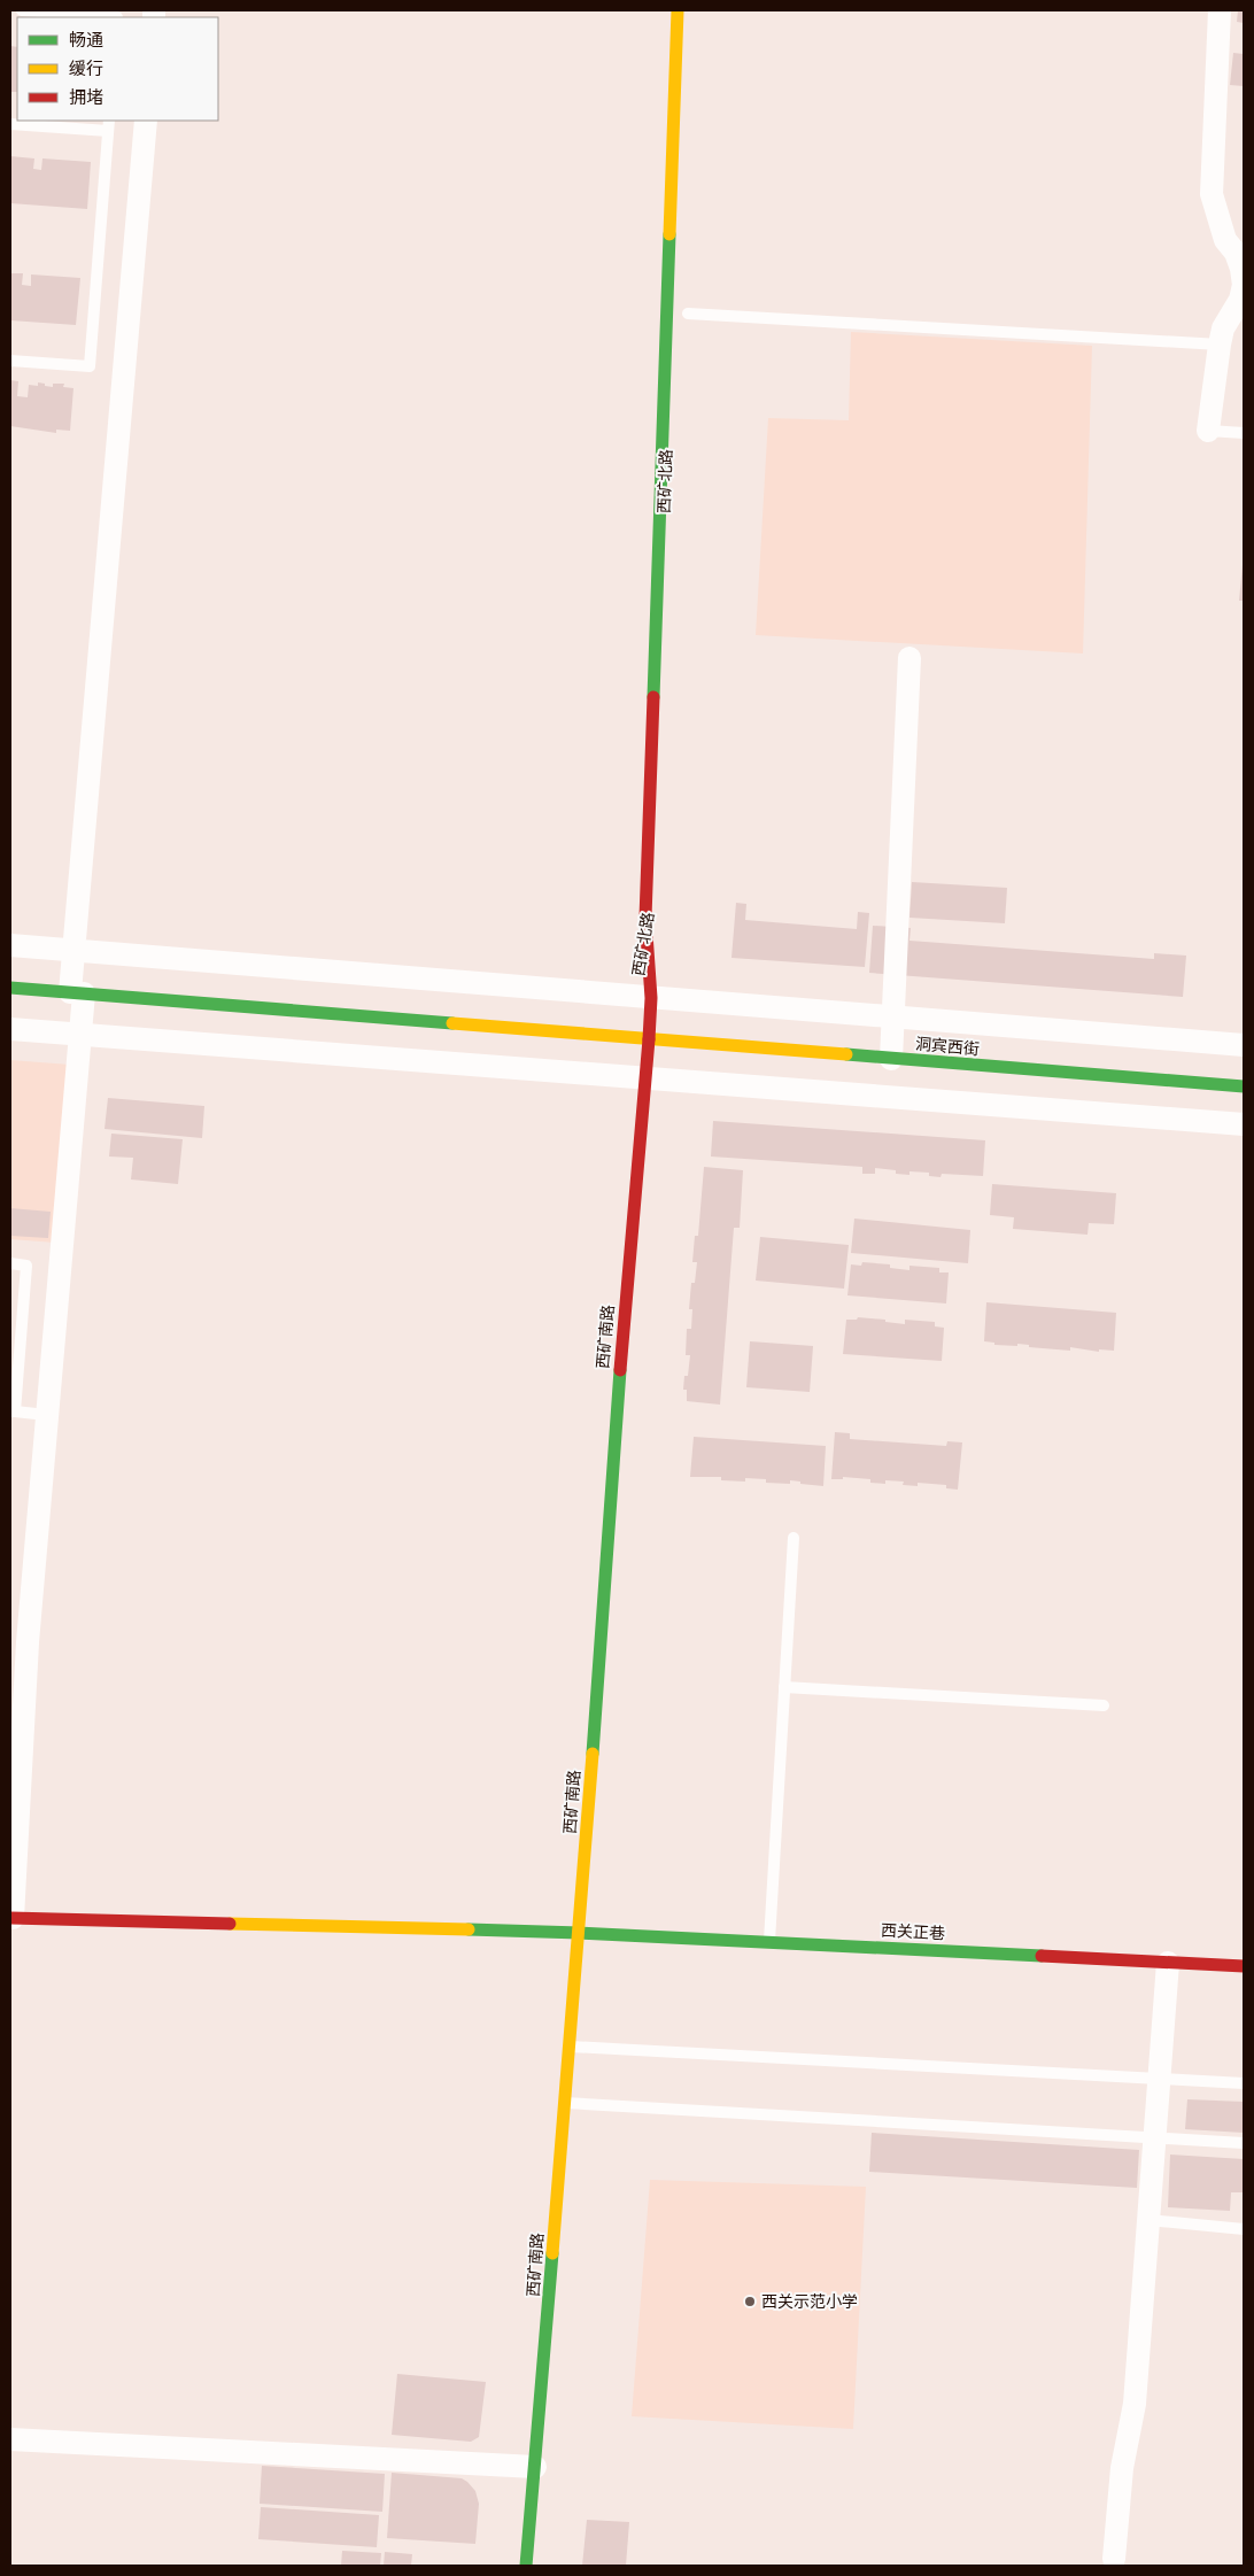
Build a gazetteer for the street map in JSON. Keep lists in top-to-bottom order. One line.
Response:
{"streets":{"main road":["西矿北路","洞宾西街","西矿南路","西关正巷"]},"crossings":[["西矿北路","西矿南路"],["洞宾西街","西矿南路"],["西矿南路","西关正巷"]],"places":["西关示范小学"],"legend":["畅通","缓行","拥堵"]}
